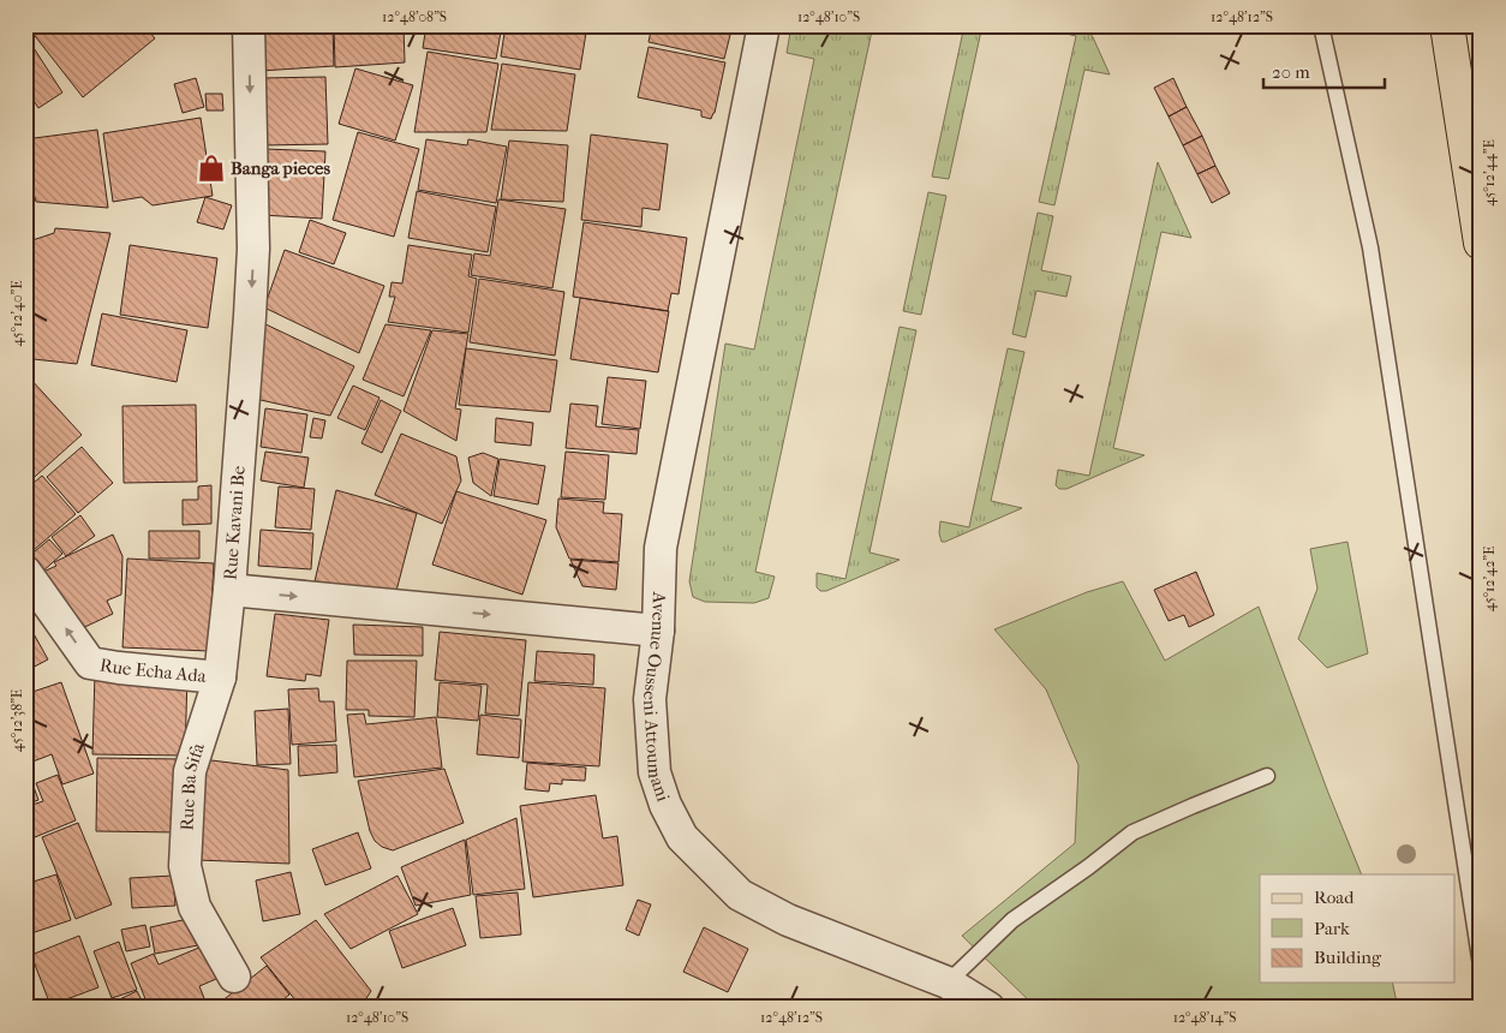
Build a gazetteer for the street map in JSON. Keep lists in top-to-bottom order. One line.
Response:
{"streets":{"street":["Rue Kavani Be","Rue Echa Ada","Avenue Ousseni Attoumani","Rue Ba Sifa"]},"crossings":[["Rue Kavani Be","Avenue Ousseni Attoumani"],["Rue Kavani Be","Rue Ba Sifa"],["Rue Echa Ada","Rue Ba Sifa"]],"one_way":["Rue Echa Ada"],"places":{"shop":["Banga pieces"]},"legend":["Road","Park","Building"],"scale_bar":"20 m","coordinates":["12°48'08\"S","12°48'10\"S","12°48'12\"S","45°12'44\"E","45°12'40\"E","45°12'42\"E","45°12'38\"E","12°48'14\"S"]}
